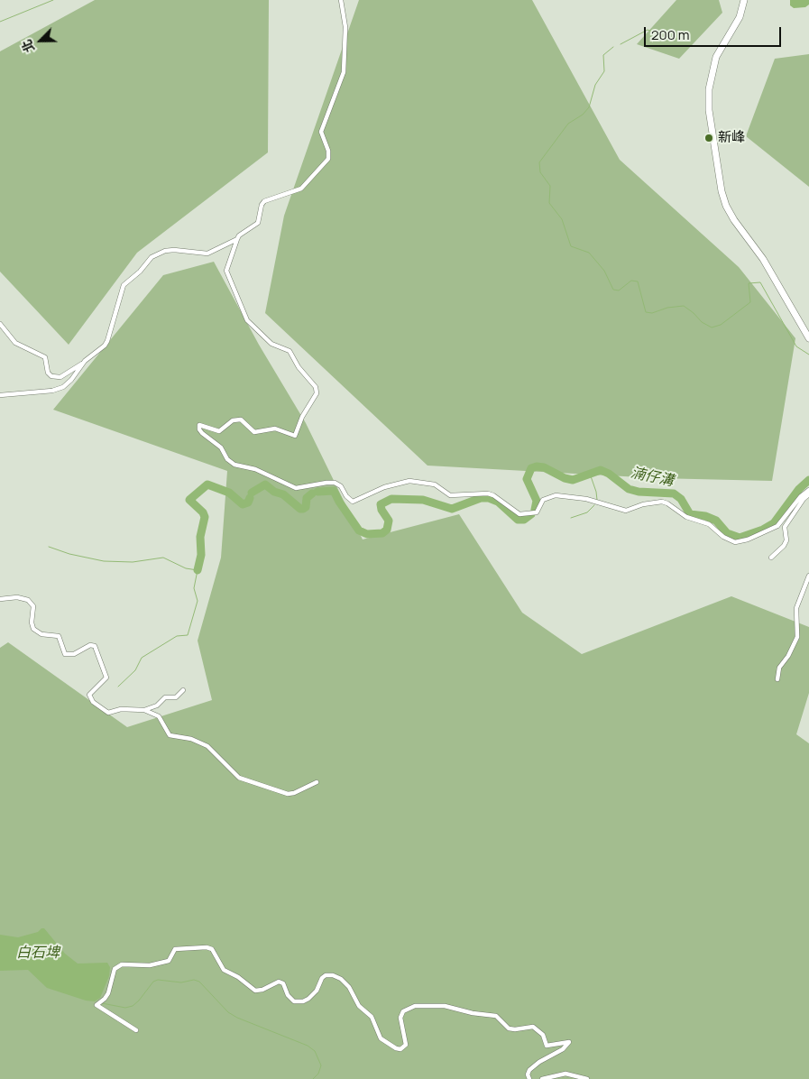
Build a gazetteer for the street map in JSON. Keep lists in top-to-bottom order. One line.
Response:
{"water":["湳仔溝","白石埤"],"places":["新峰"],"scale_bar":"200 m","north":"bottom left"}
